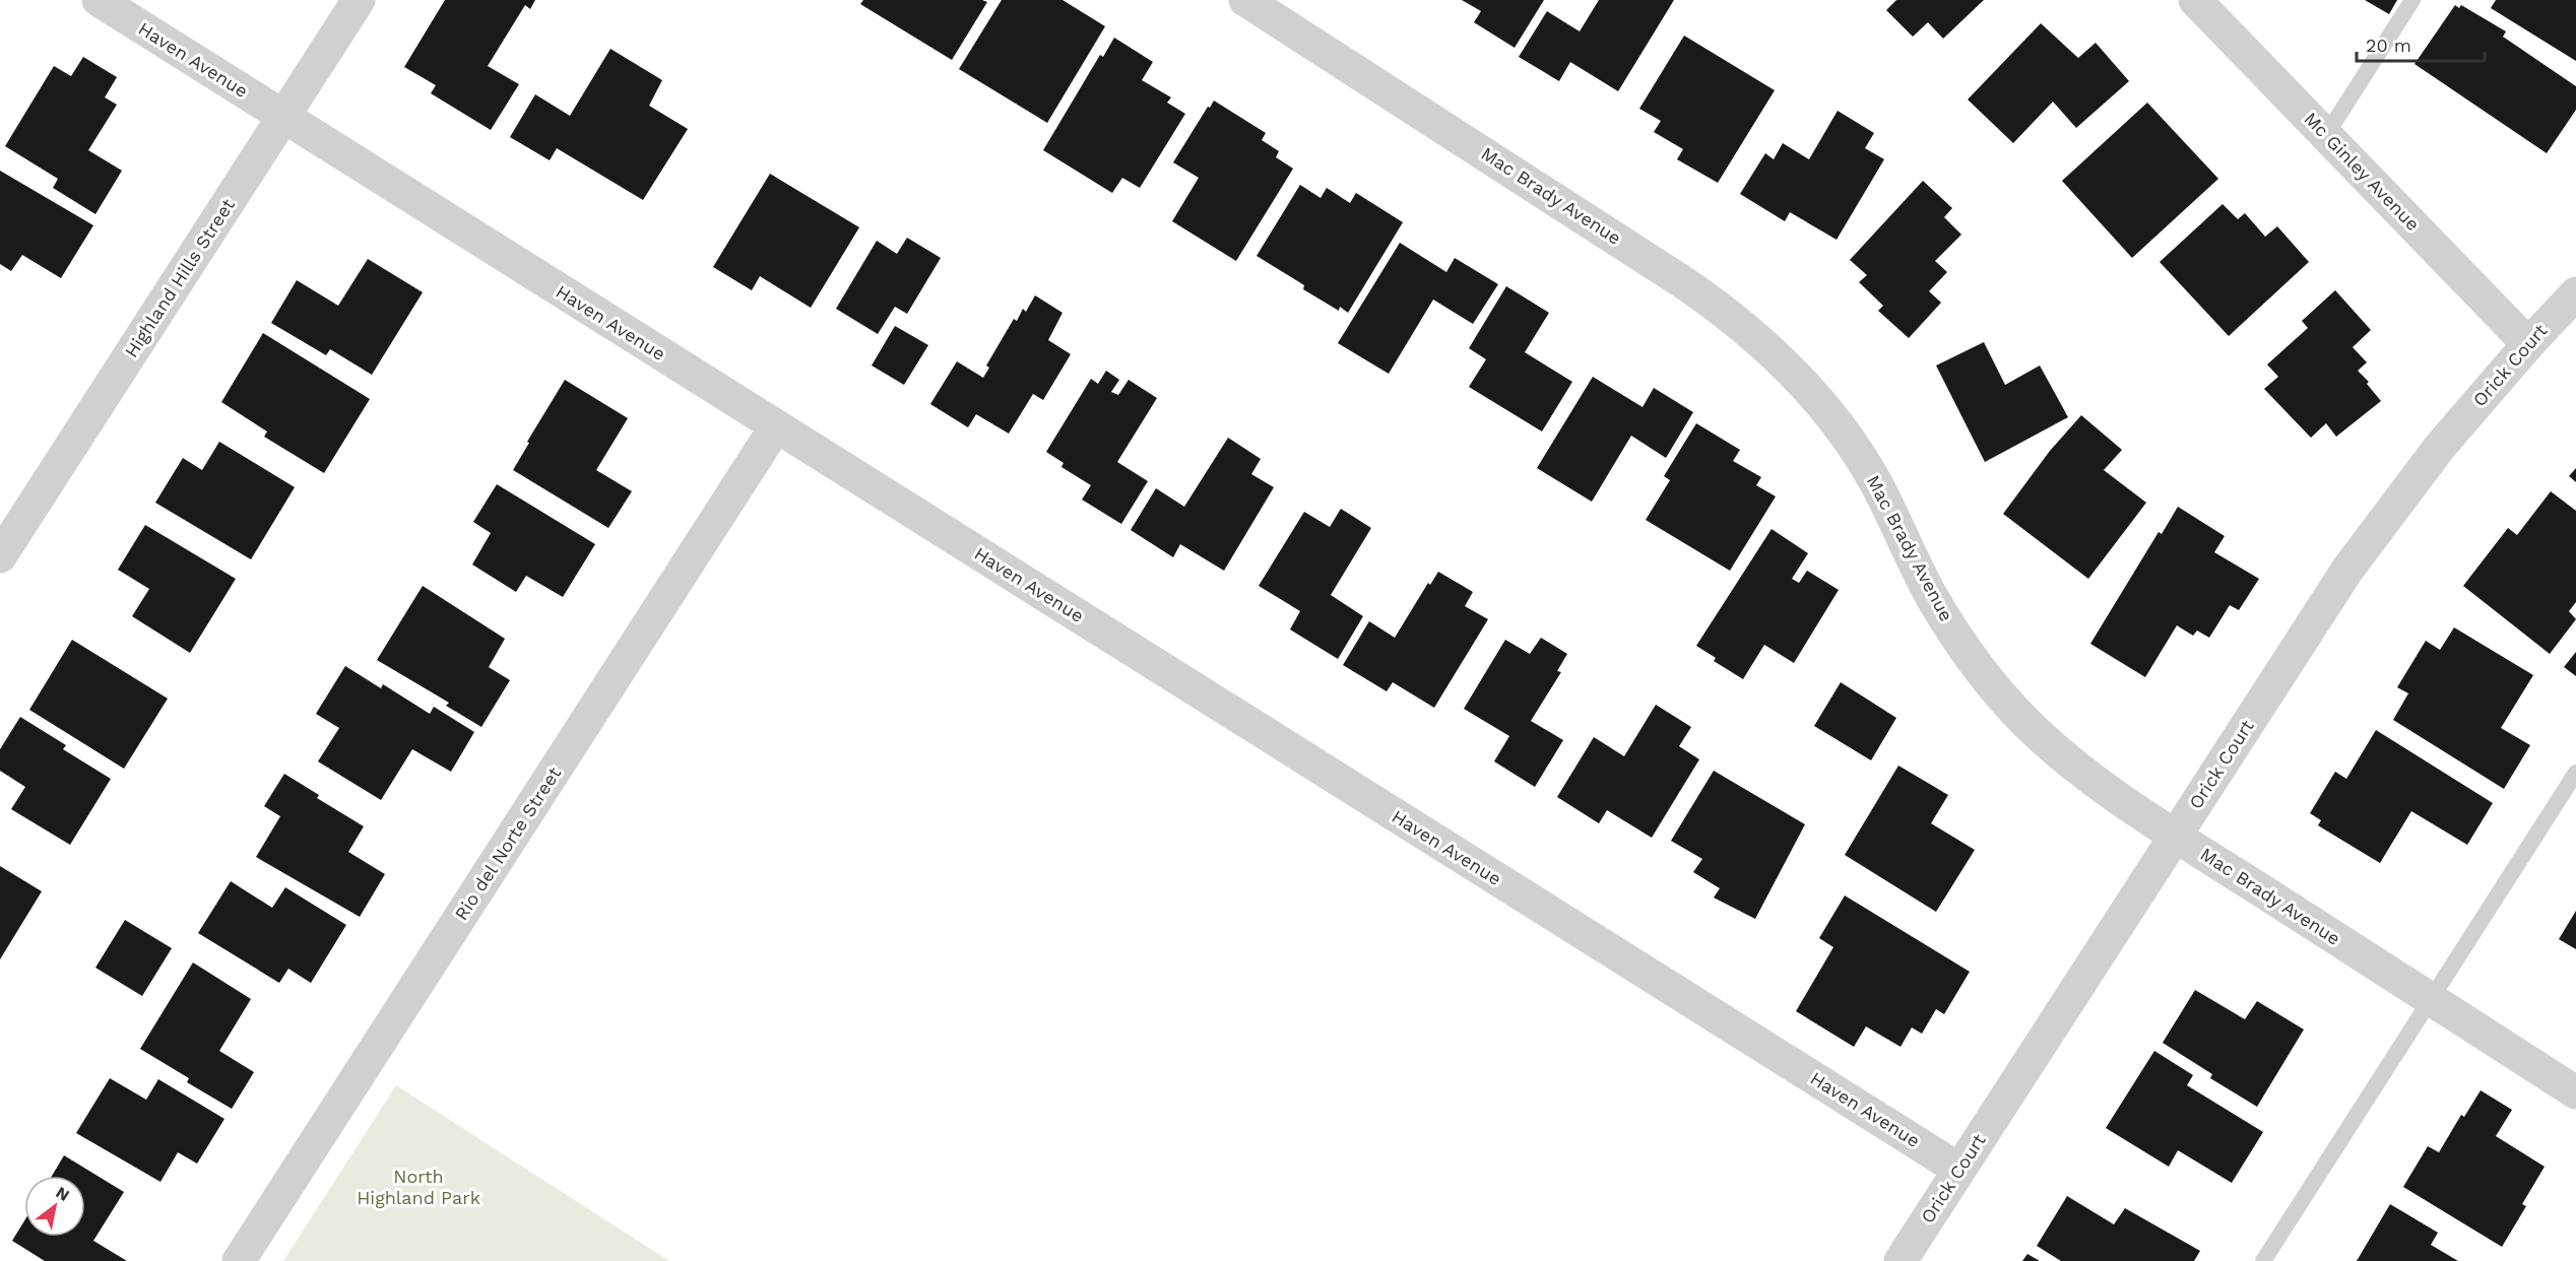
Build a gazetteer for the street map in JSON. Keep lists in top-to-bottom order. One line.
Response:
{"streets":{"street":["Haven Avenue","Mc Ginley Avenue","Mac Brady Avenue","Highland Hills Street","Orick Court","Rio del Norte Street"]},"crossings":[["Haven Avenue","Highland Hills Street"],["Haven Avenue","Orick Court"],["Haven Avenue","Rio del Norte Street"],["Mc Ginley Avenue","Orick Court"],["Mac Brady Avenue","Orick Court"]],"parks":["North Highland Park"],"scale_bar":"20 m","north":"top right"}
